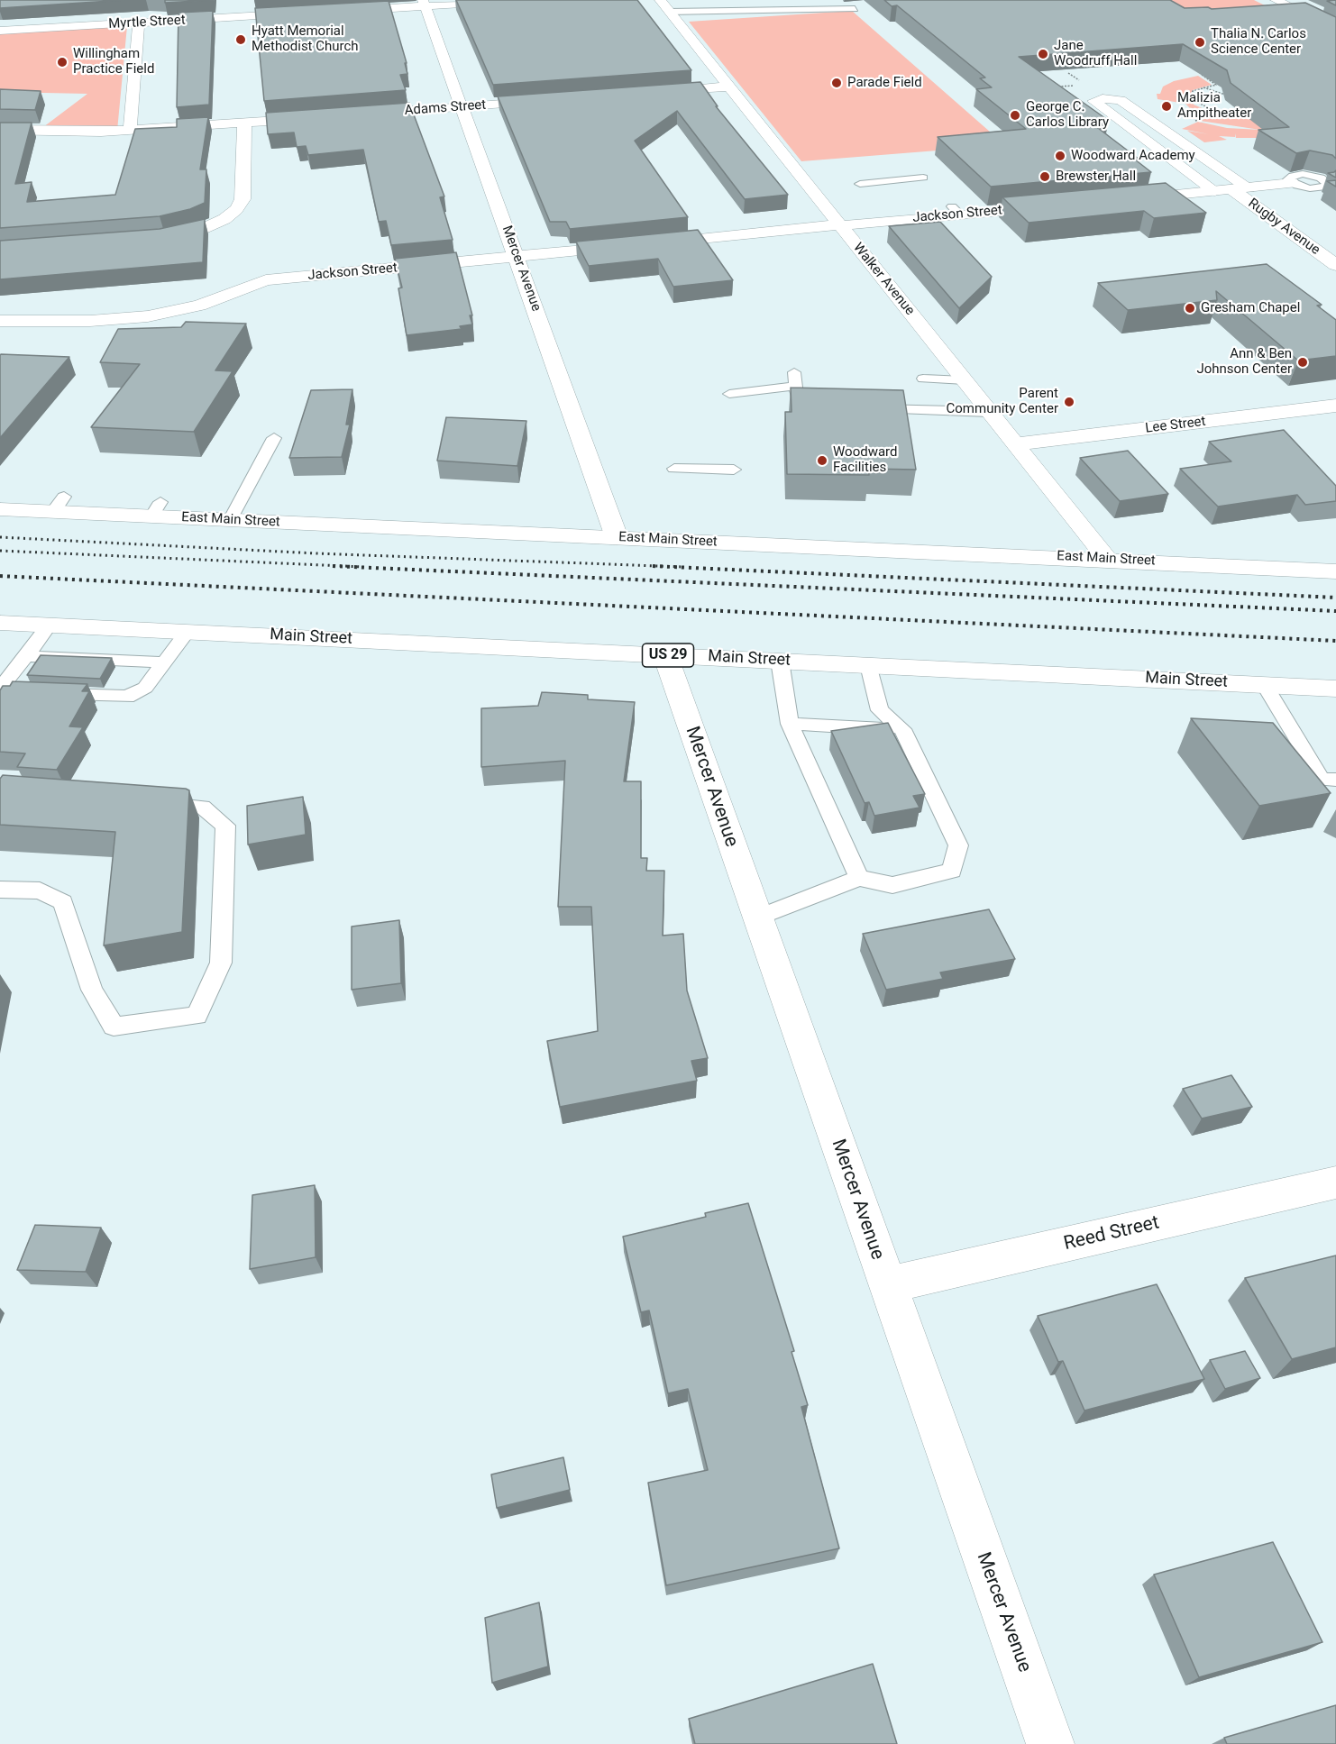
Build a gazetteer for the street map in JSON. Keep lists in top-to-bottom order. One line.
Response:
{"streets":{"street":["Myrtle Street","Adams Street","Jackson Street","Rugby Avenue","Mercer Avenue","Walker Avenue","Lee Street","East Main Street","Main Street","US 29","Reed Street"]},"crossings":[["Adams Street","Mercer Avenue"],["Jackson Street","Mercer Avenue"],["Jackson Street","Walker Avenue"],["Mercer Avenue","East Main Street"],["Mercer Avenue","Main Street"],["Mercer Avenue","Reed Street"],["Walker Avenue","Lee Street"],["Walker Avenue","East Main Street"]],"places":["Hyatt Memorial Methodist Church","Thalia N. Carlos Science Center","Jane Woodruff Hall","Willingham Practice Field","Parade Field","Malizia Ampitheater","George C. Carlos Library","Woodward Academy","Brewster Hall","Gresham Chapel","Ann & Ben Johnson Center","Parent Community Center","Woodward Facilities"]}
